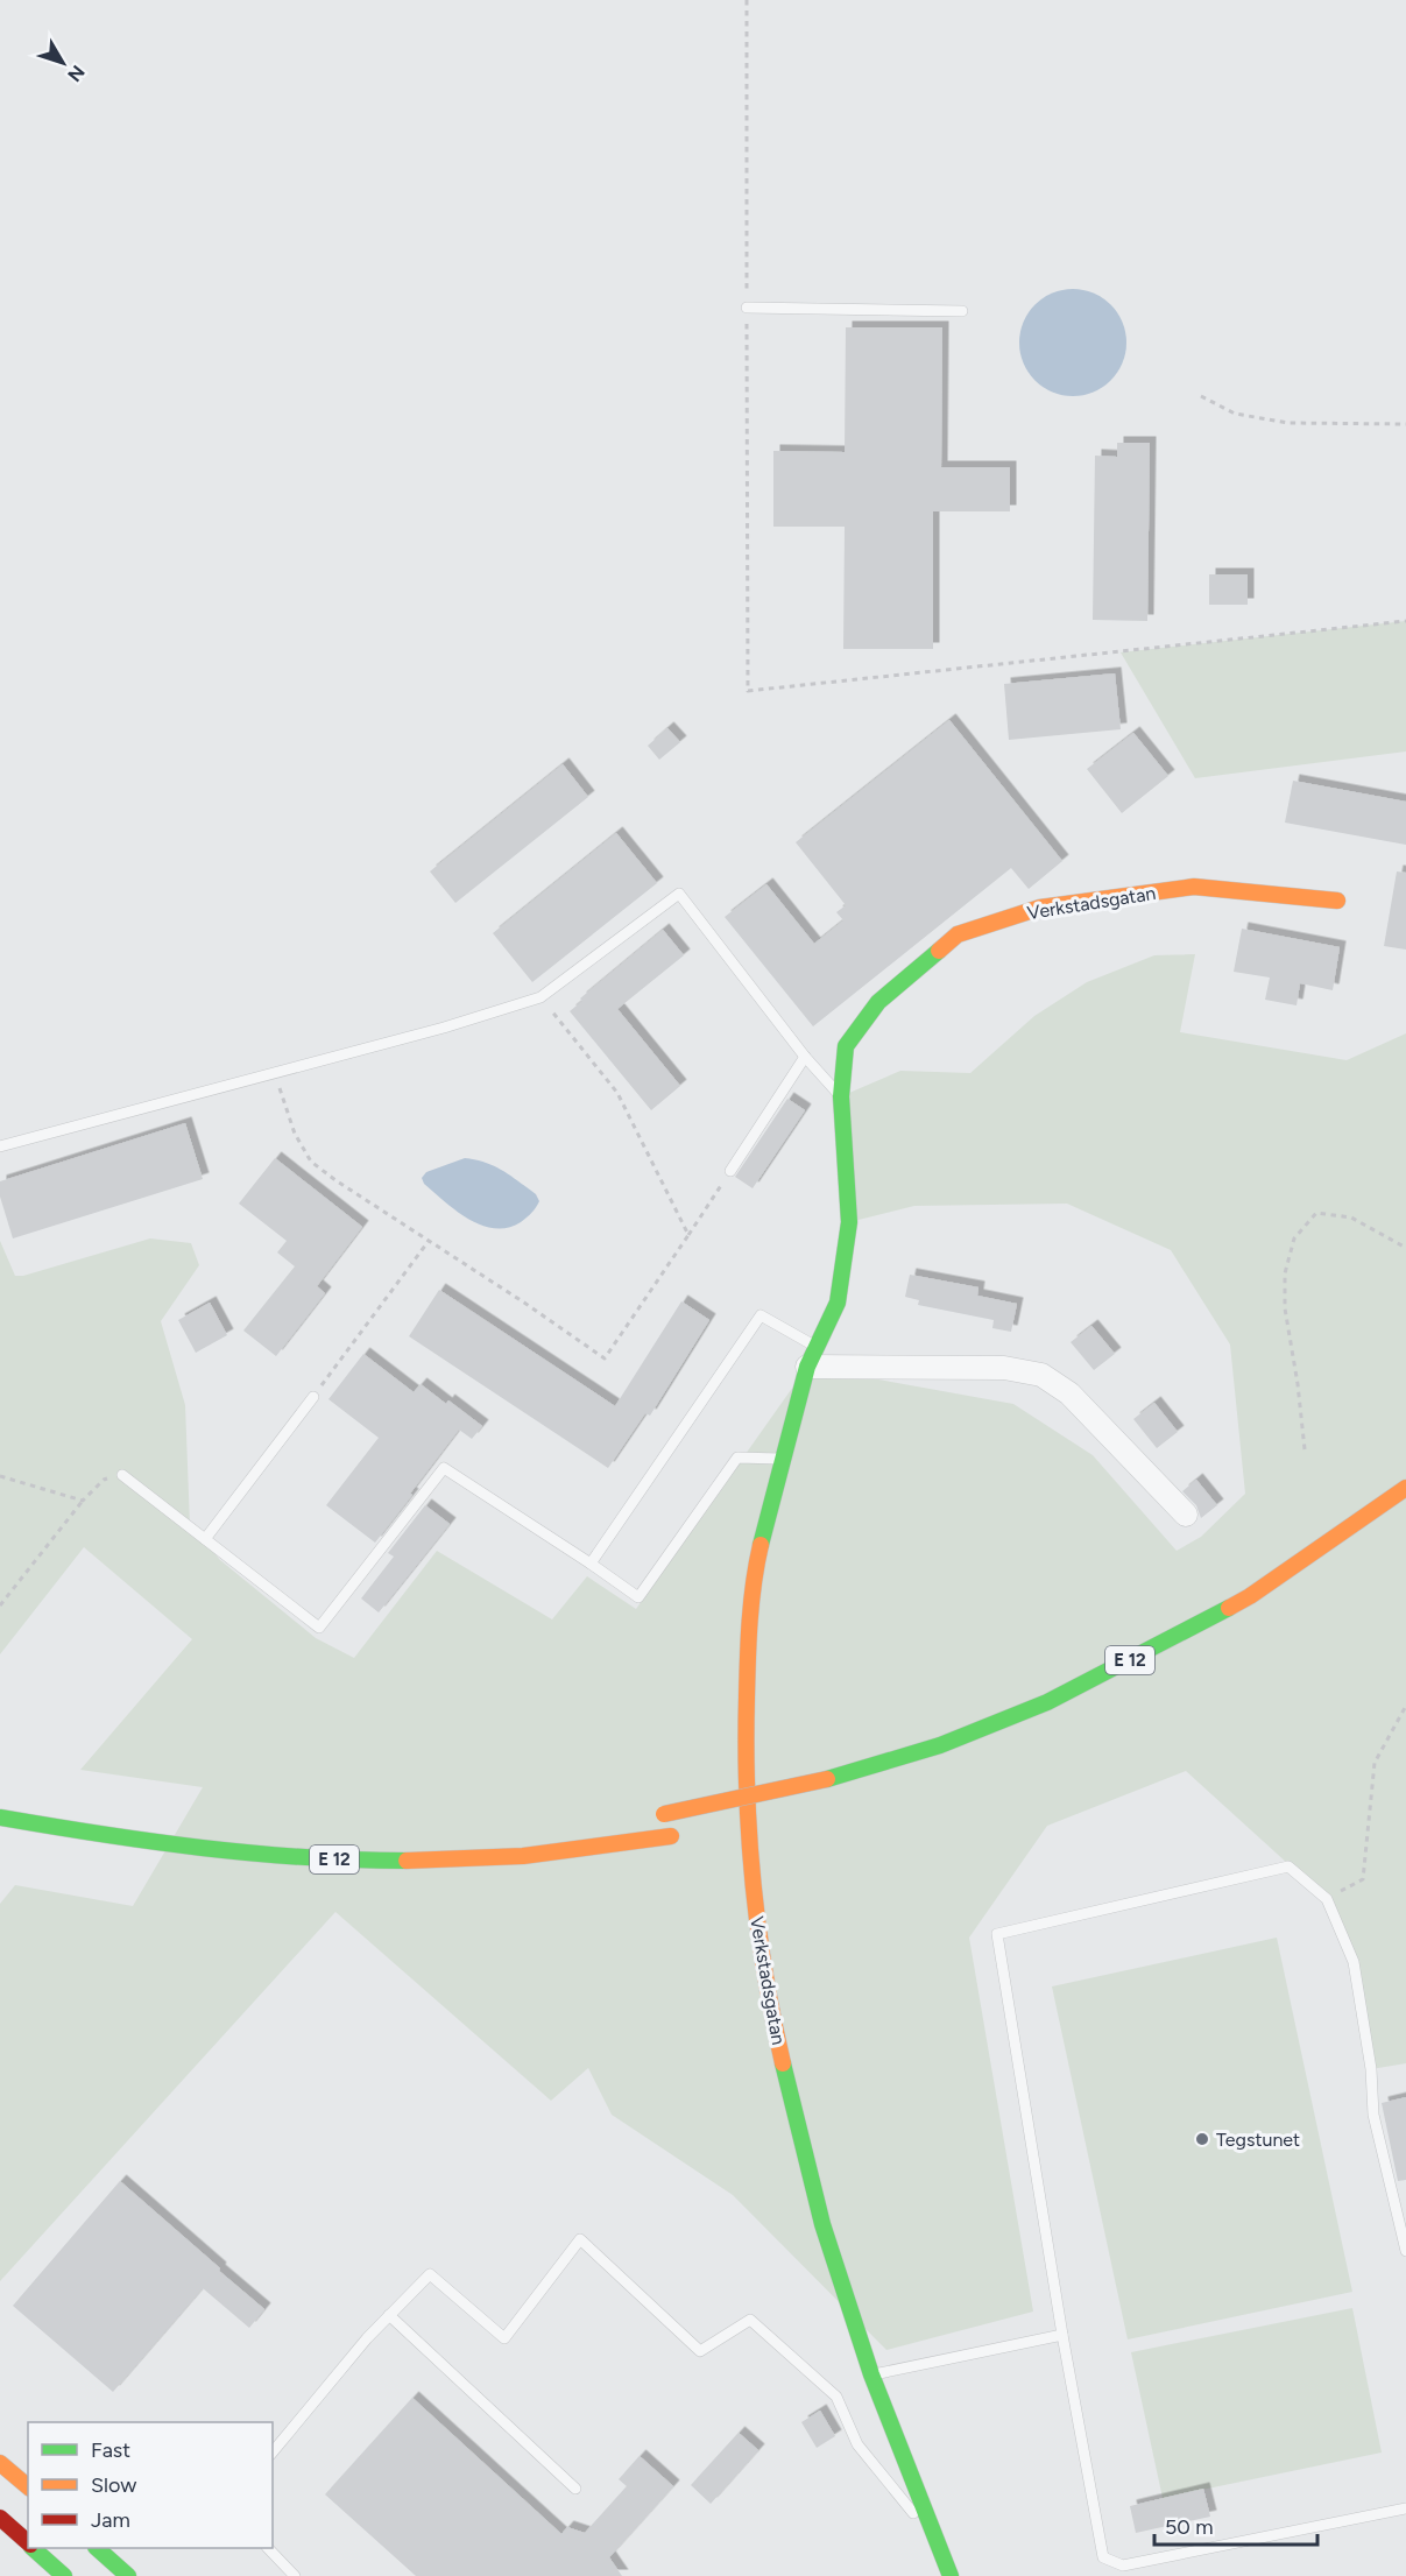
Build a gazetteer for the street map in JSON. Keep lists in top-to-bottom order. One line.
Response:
{"streets":{"main road":["Verkstadsgatan","E 12"]},"places":["Tegstunet"],"legend":["Fast","Slow","Jam"],"scale_bar":"50 m","north":"bottom right"}
